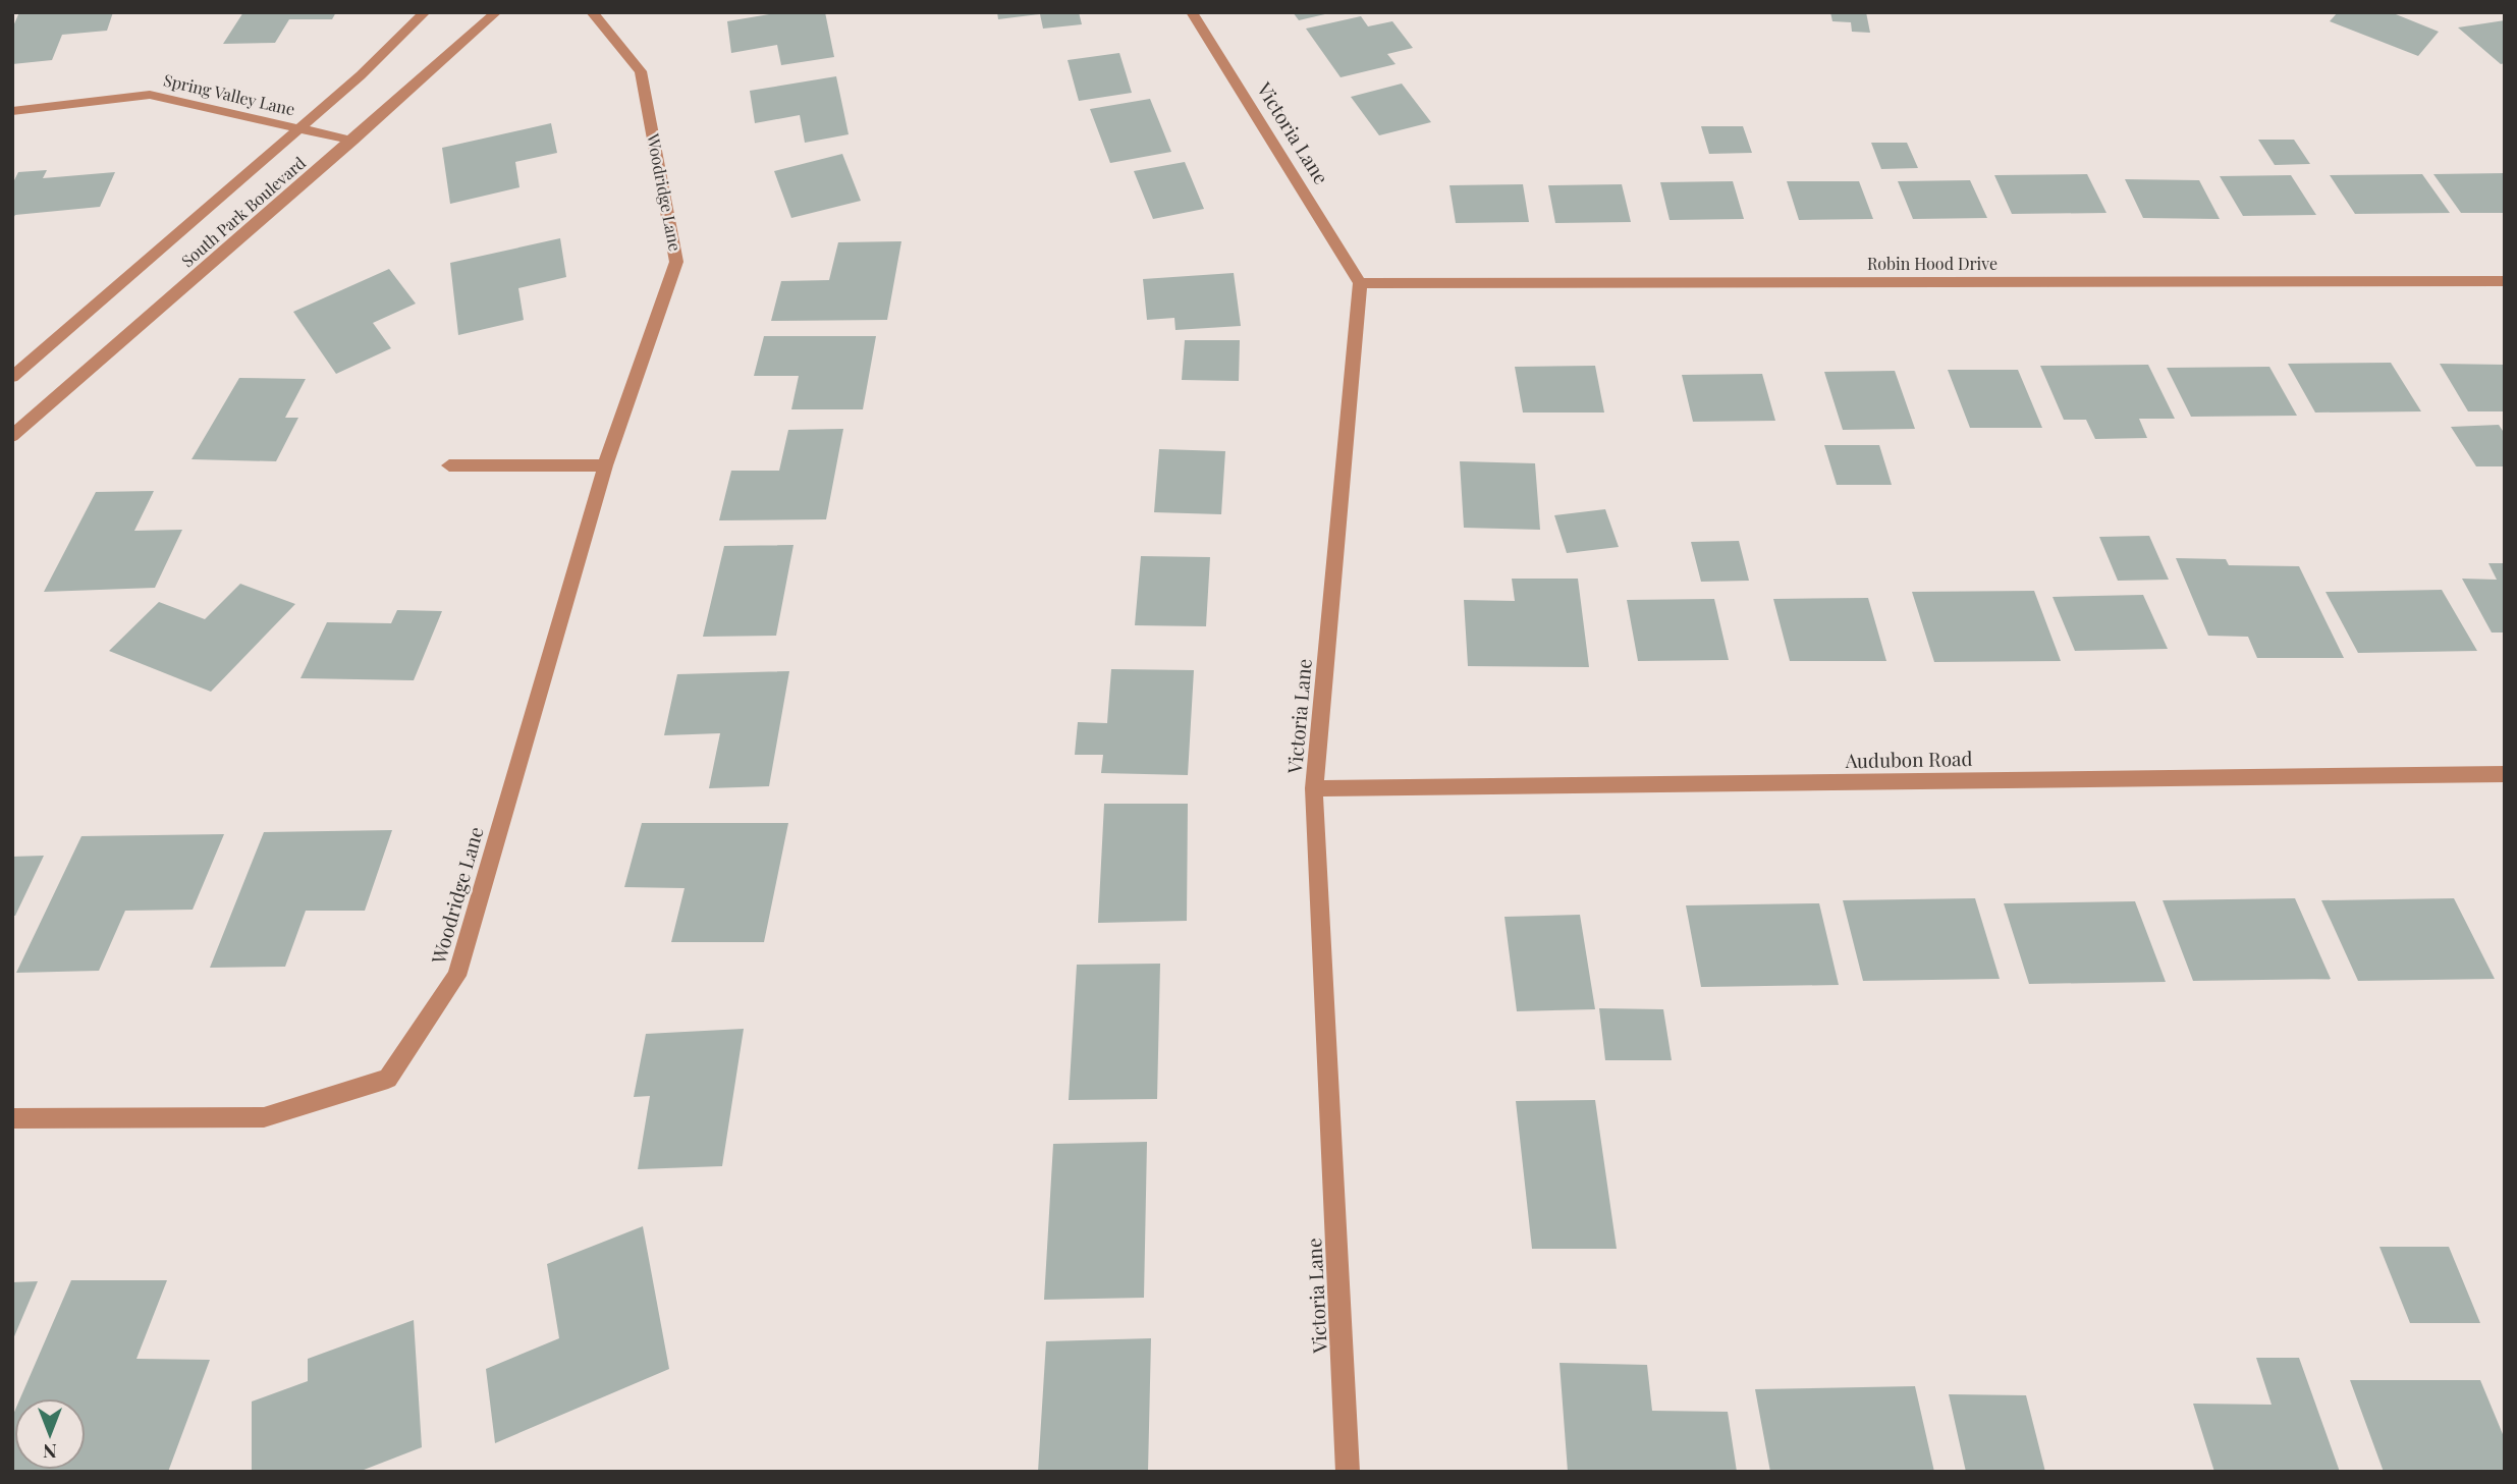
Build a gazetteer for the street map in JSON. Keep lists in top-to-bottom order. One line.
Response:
{"streets":{"street":["Spring Valley Lane","Victoria Lane","Woodridge Lane","South Park Boulevard","Robin Hood Drive","Audubon Road"]},"crossings":[["Spring Valley Lane","South Park Boulevard"],["Victoria Lane","Robin Hood Drive"],["Victoria Lane","Audubon Road"]],"north":"bottom"}
